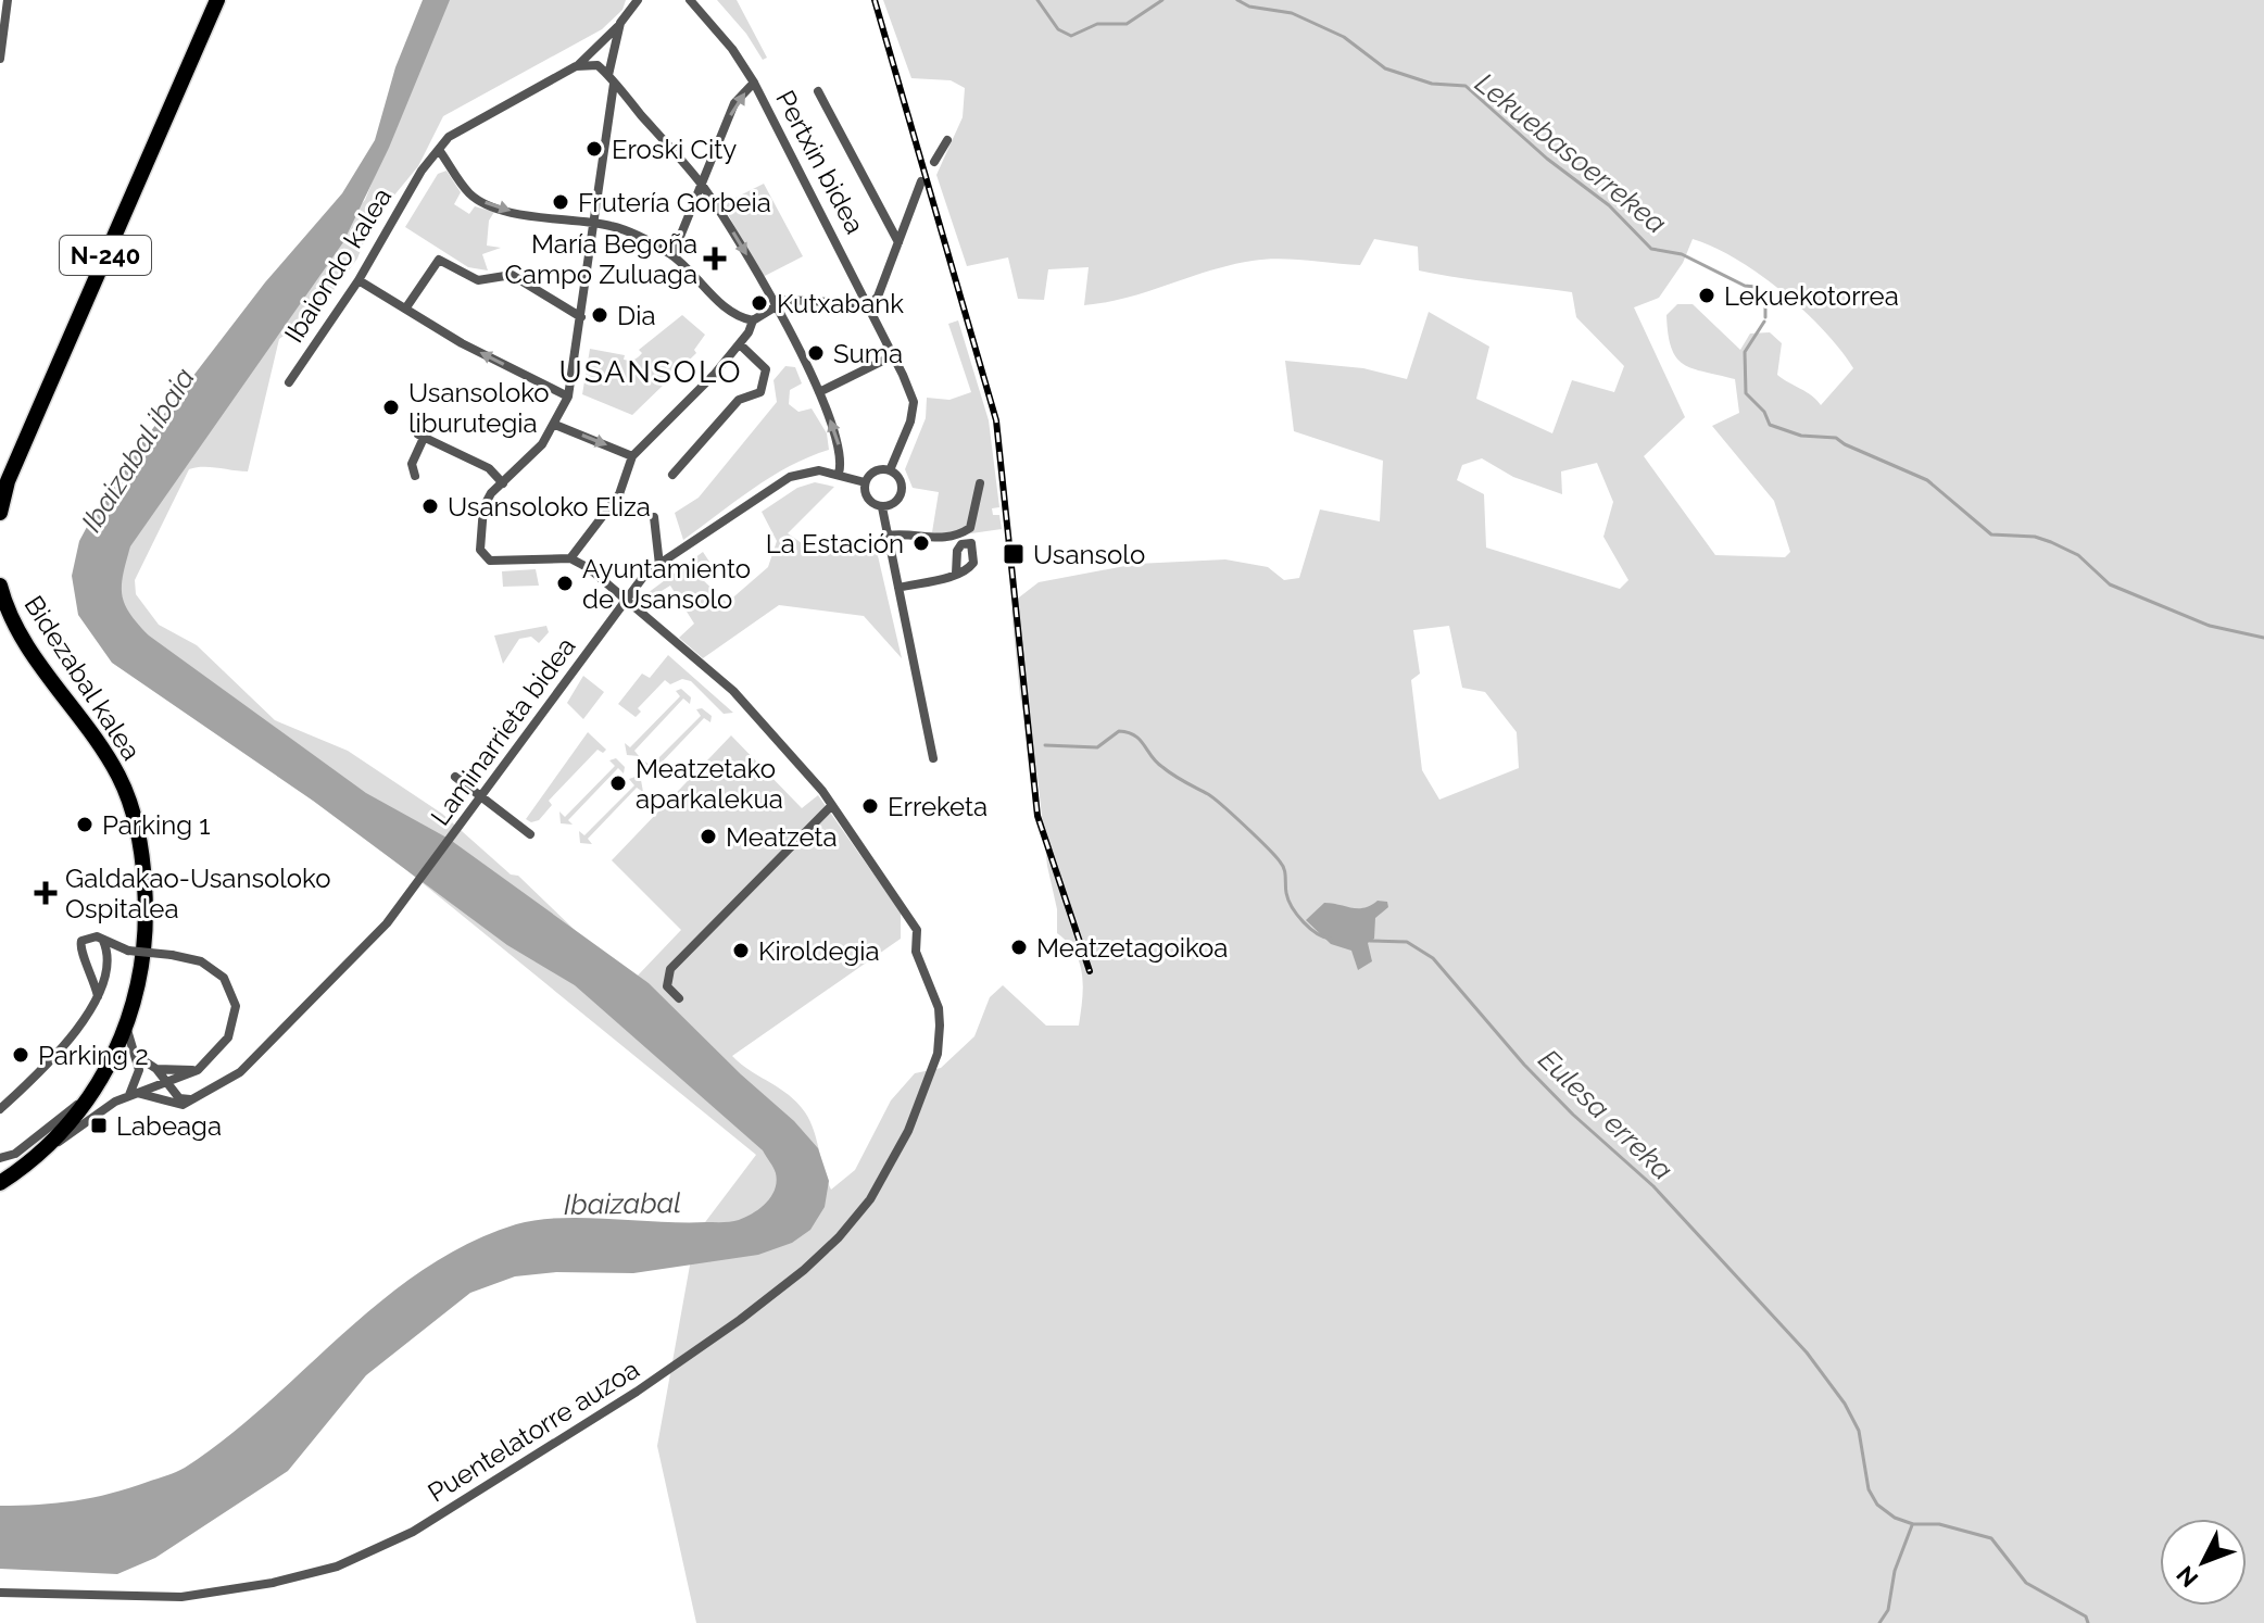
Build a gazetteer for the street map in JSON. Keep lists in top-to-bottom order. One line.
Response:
{"streets":{"highway":["N-240","Bidezabal kalea"],"street":["Pertxin bidea","Ibaiondo kalea","Laminarrieta bidea","Puentelatorre auzoa"]},"crossings":[["Pertxin bidea","Laminarrieta bidea"]],"districts":["USANSOLO"],"water":["Lekuebasoerrekea","Ibaizabal ibaia","Eulesa erreka","Ibaizabal"],"places":{"other":["Eroski City","Frutería Gorbeia","Lekuekotorrea","Kutxabank","Dia","Suma","Usansoloko liburutegia","Usansoloko Eliza","La Estación","Ayuntamiento de Usansolo","Meatzetako aparkalekua","Erreketa","Parking 1","Meatzeta","Meatzetagoikoa","Kiroldegia","Parking 2"],"health":["María Begoña Campo Zuluaga","Galdakao-Usansoloko Ospitalea"],"transit":["Usansolo","Labeaga"]},"north":"bottom left"}
